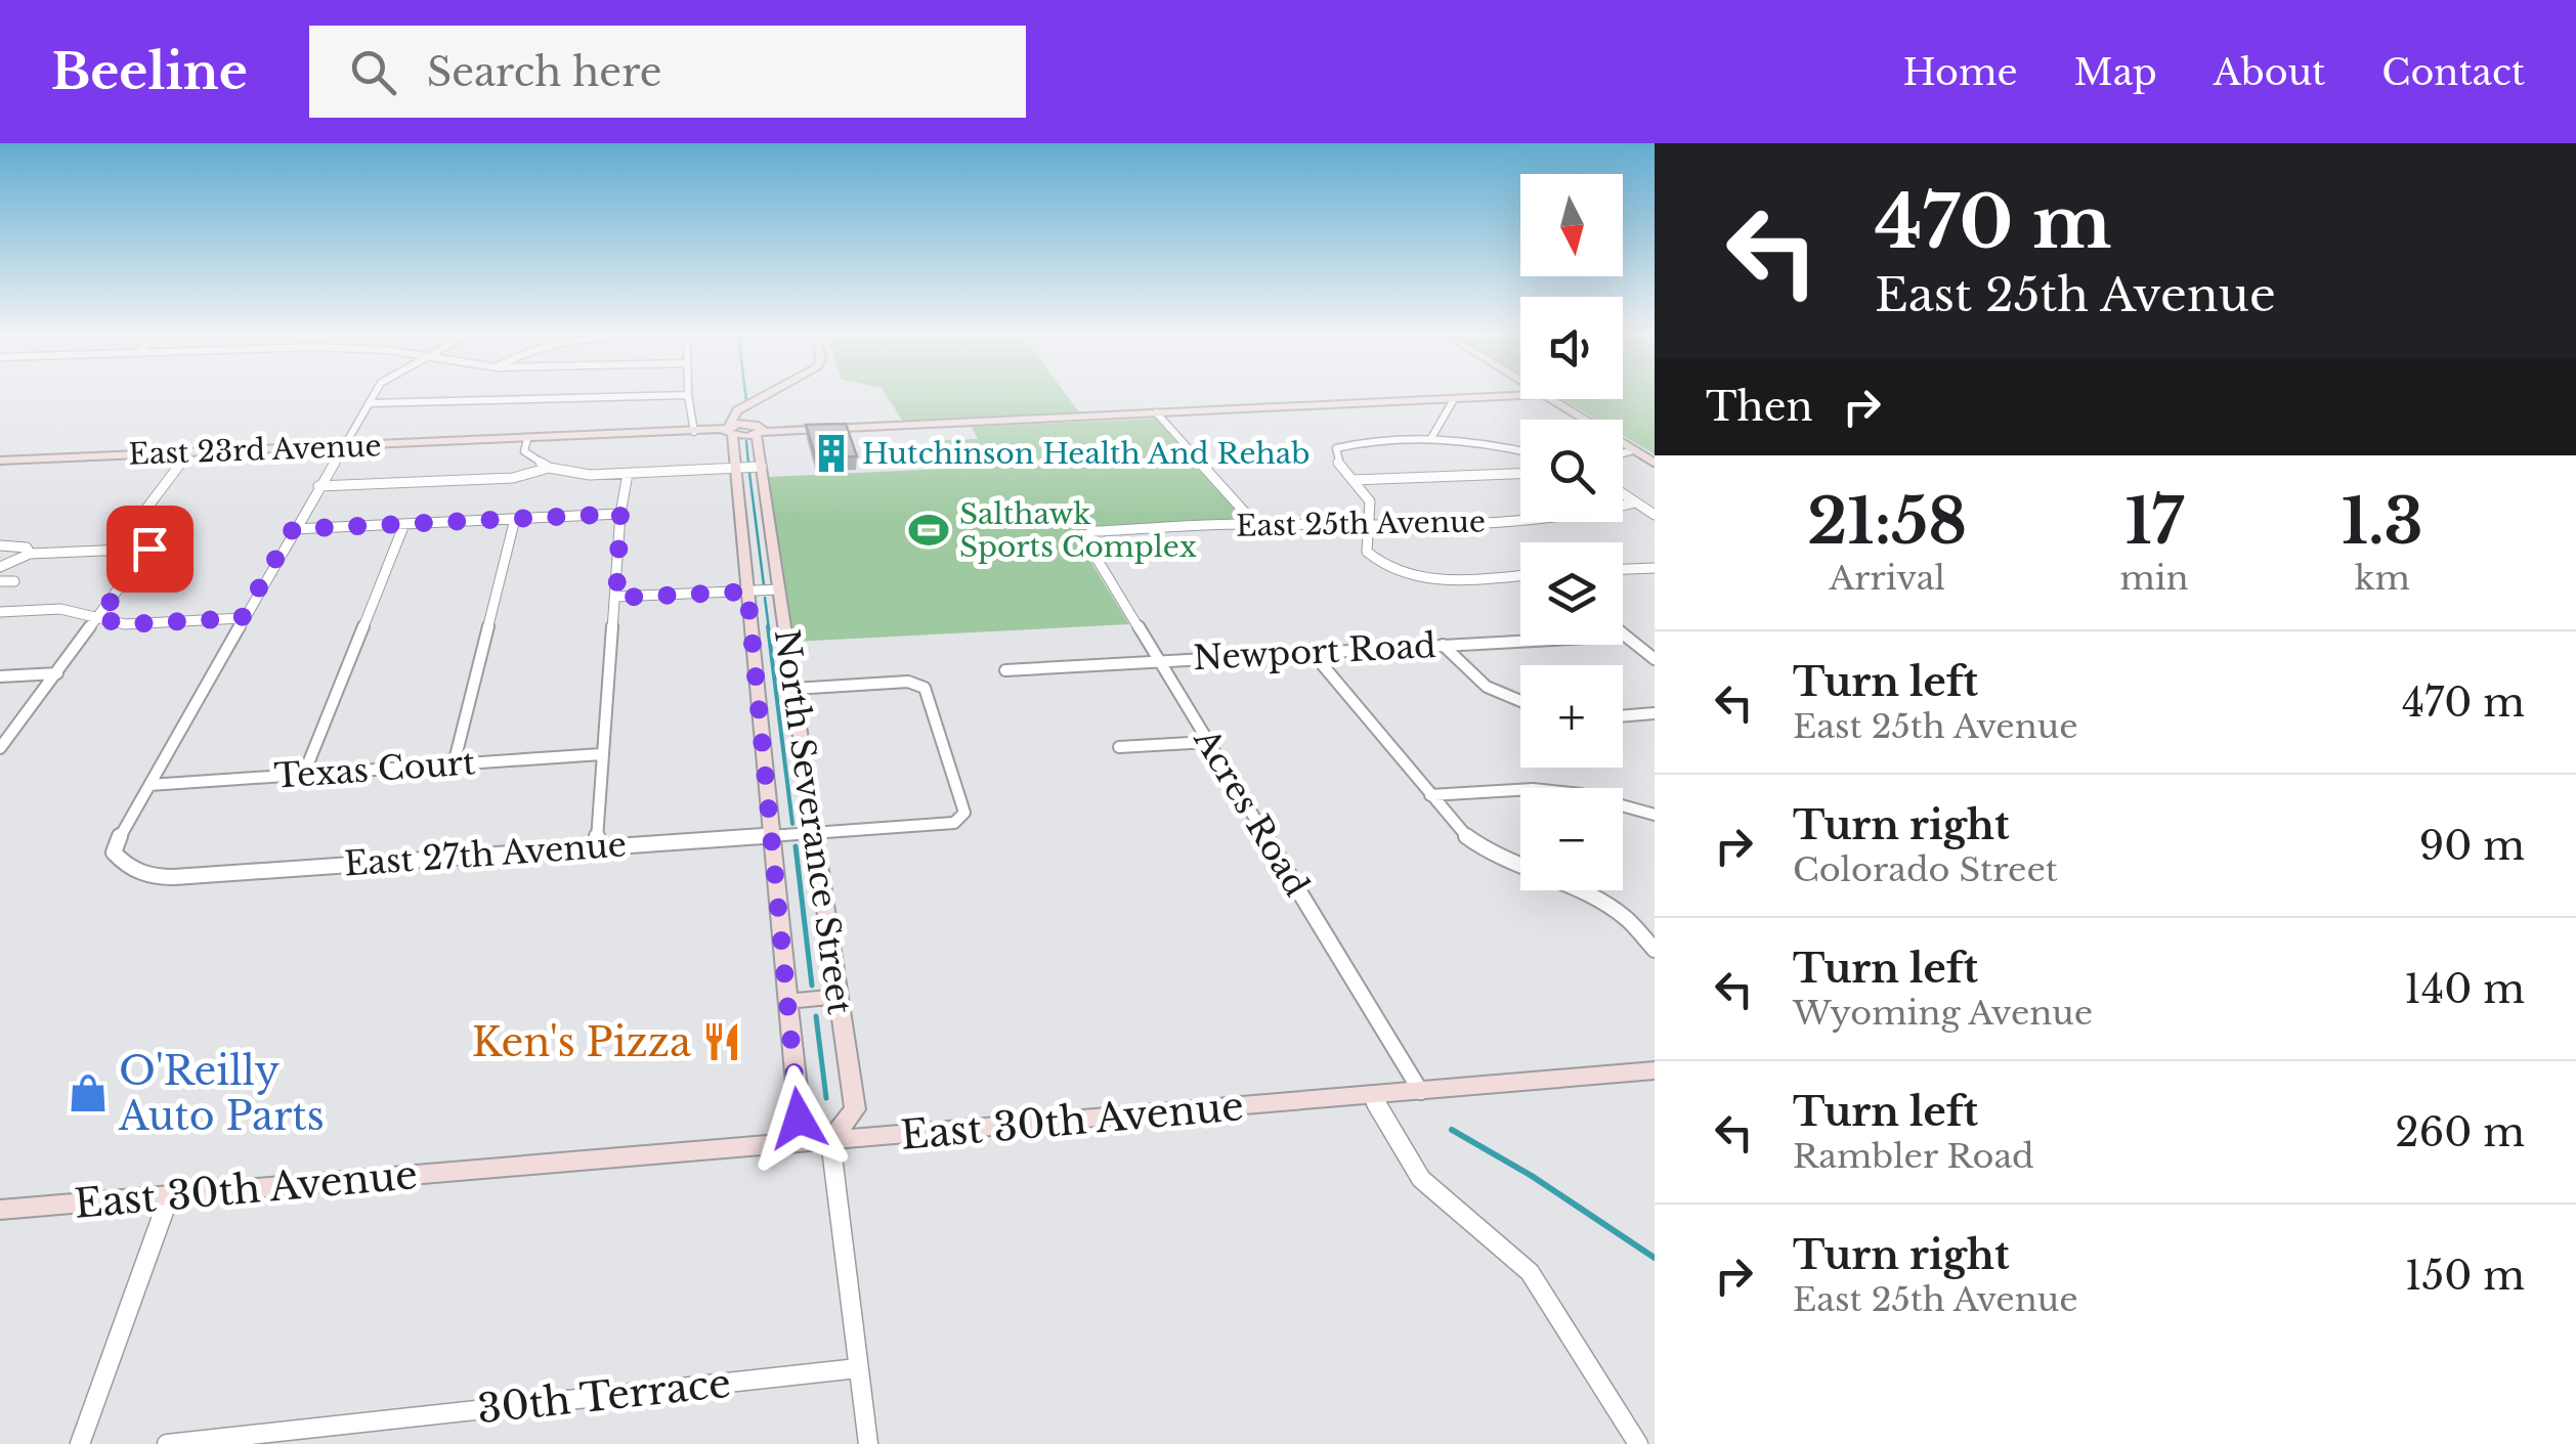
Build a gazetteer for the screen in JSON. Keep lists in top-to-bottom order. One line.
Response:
{"streets":{"street":["East 23rd Avenue","East 25th Avenue","Newport Road","Texas Court","Acres Road","North Severance Street","East 27th Avenue","East 30th Avenue","30th Terrace"]},"crossings":[["East 23rd Avenue","North Severance Street"],["East 25th Avenue","Acres Road"],["Newport Road","Acres Road"],["Texas Court","East 27th Avenue"],["Acres Road","East 30th Avenue"],["North Severance Street","East 27th Avenue"],["North Severance Street","East 30th Avenue"]],"places":{"building":["Hutchinson Health And Rehab"],"sports":["Salthawk Sports Complex"],"restaurant":["Ken's Pizza"],"shop":["O'Reilly Auto Parts"]},"north":"bottom","page":{"header":"Beeline","search":"Search here","nav":["Home","Map","About","Contact"],"turn":["470 m","East 25th Avenue"],"map_buttons":["+","−"],"then":"Then","eta":["21:58","Arrival","17","min","1.3","km"],"list":[{"name":"Turn left","note":"East 25th Avenue","value":"470 m"},{"name":"Turn right","note":"Colorado Street","value":"90 m"},{"name":"Turn left","note":"Wyoming Avenue","value":"140 m"},{"name":"Turn left","note":"Rambler Road","value":"260 m"},{"name":"Turn right","note":"East 25th Avenue","value":"150 m"}]}}
